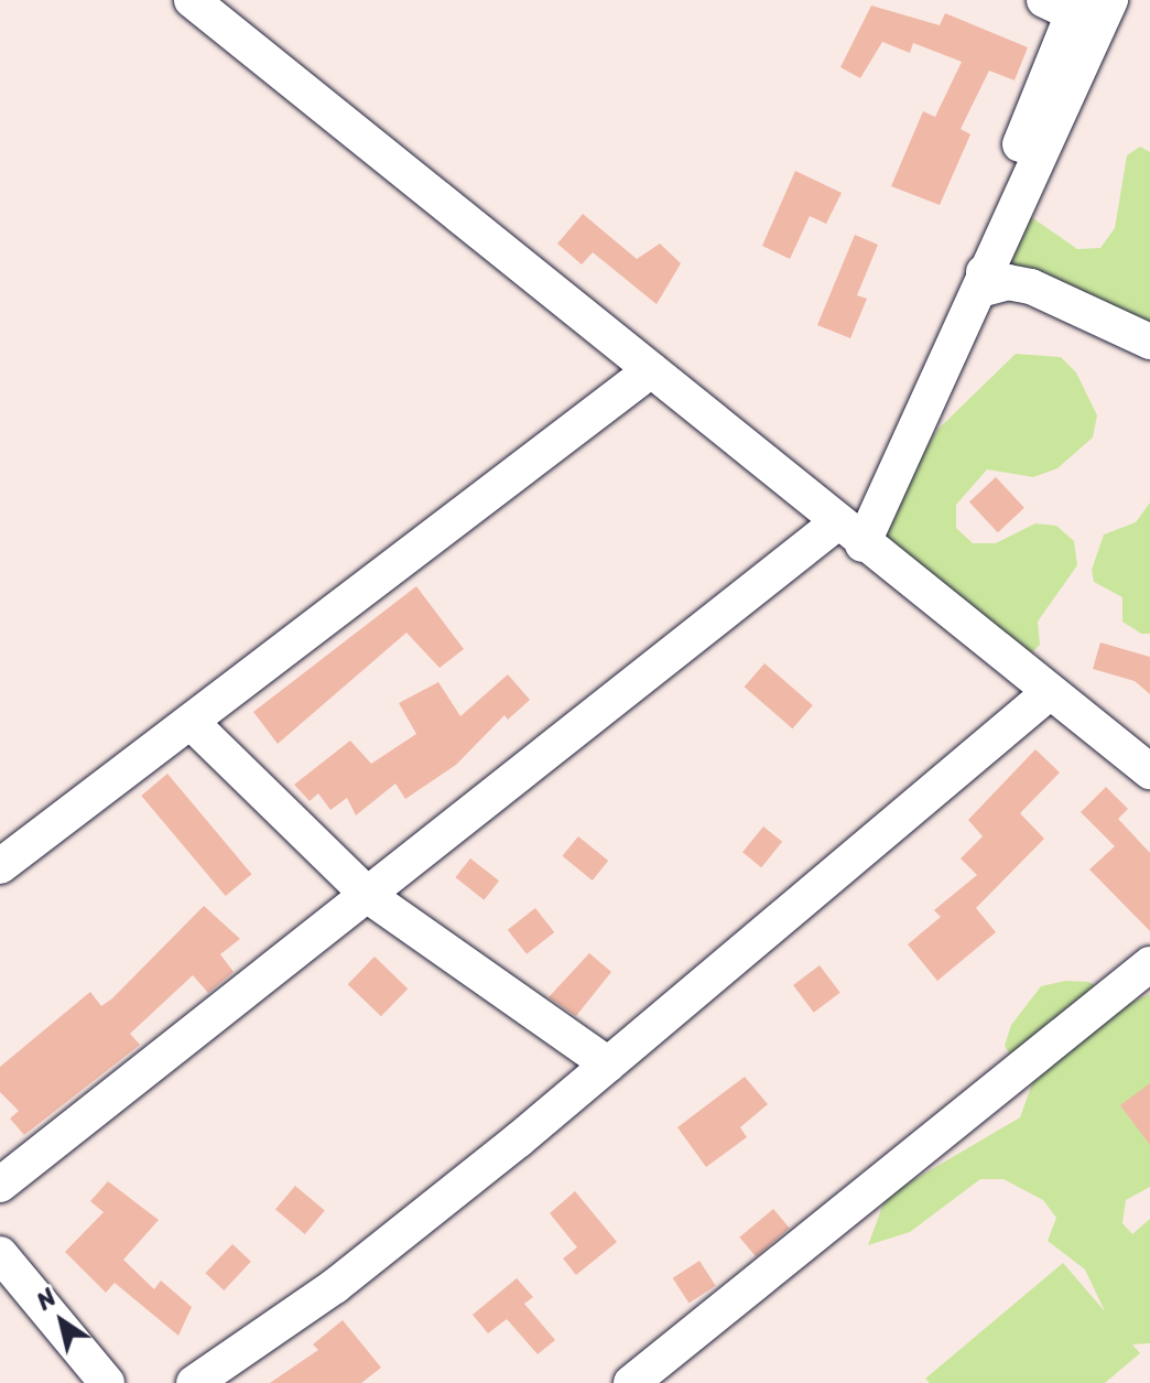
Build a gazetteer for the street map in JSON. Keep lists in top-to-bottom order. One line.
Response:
{"north":"top left"}
